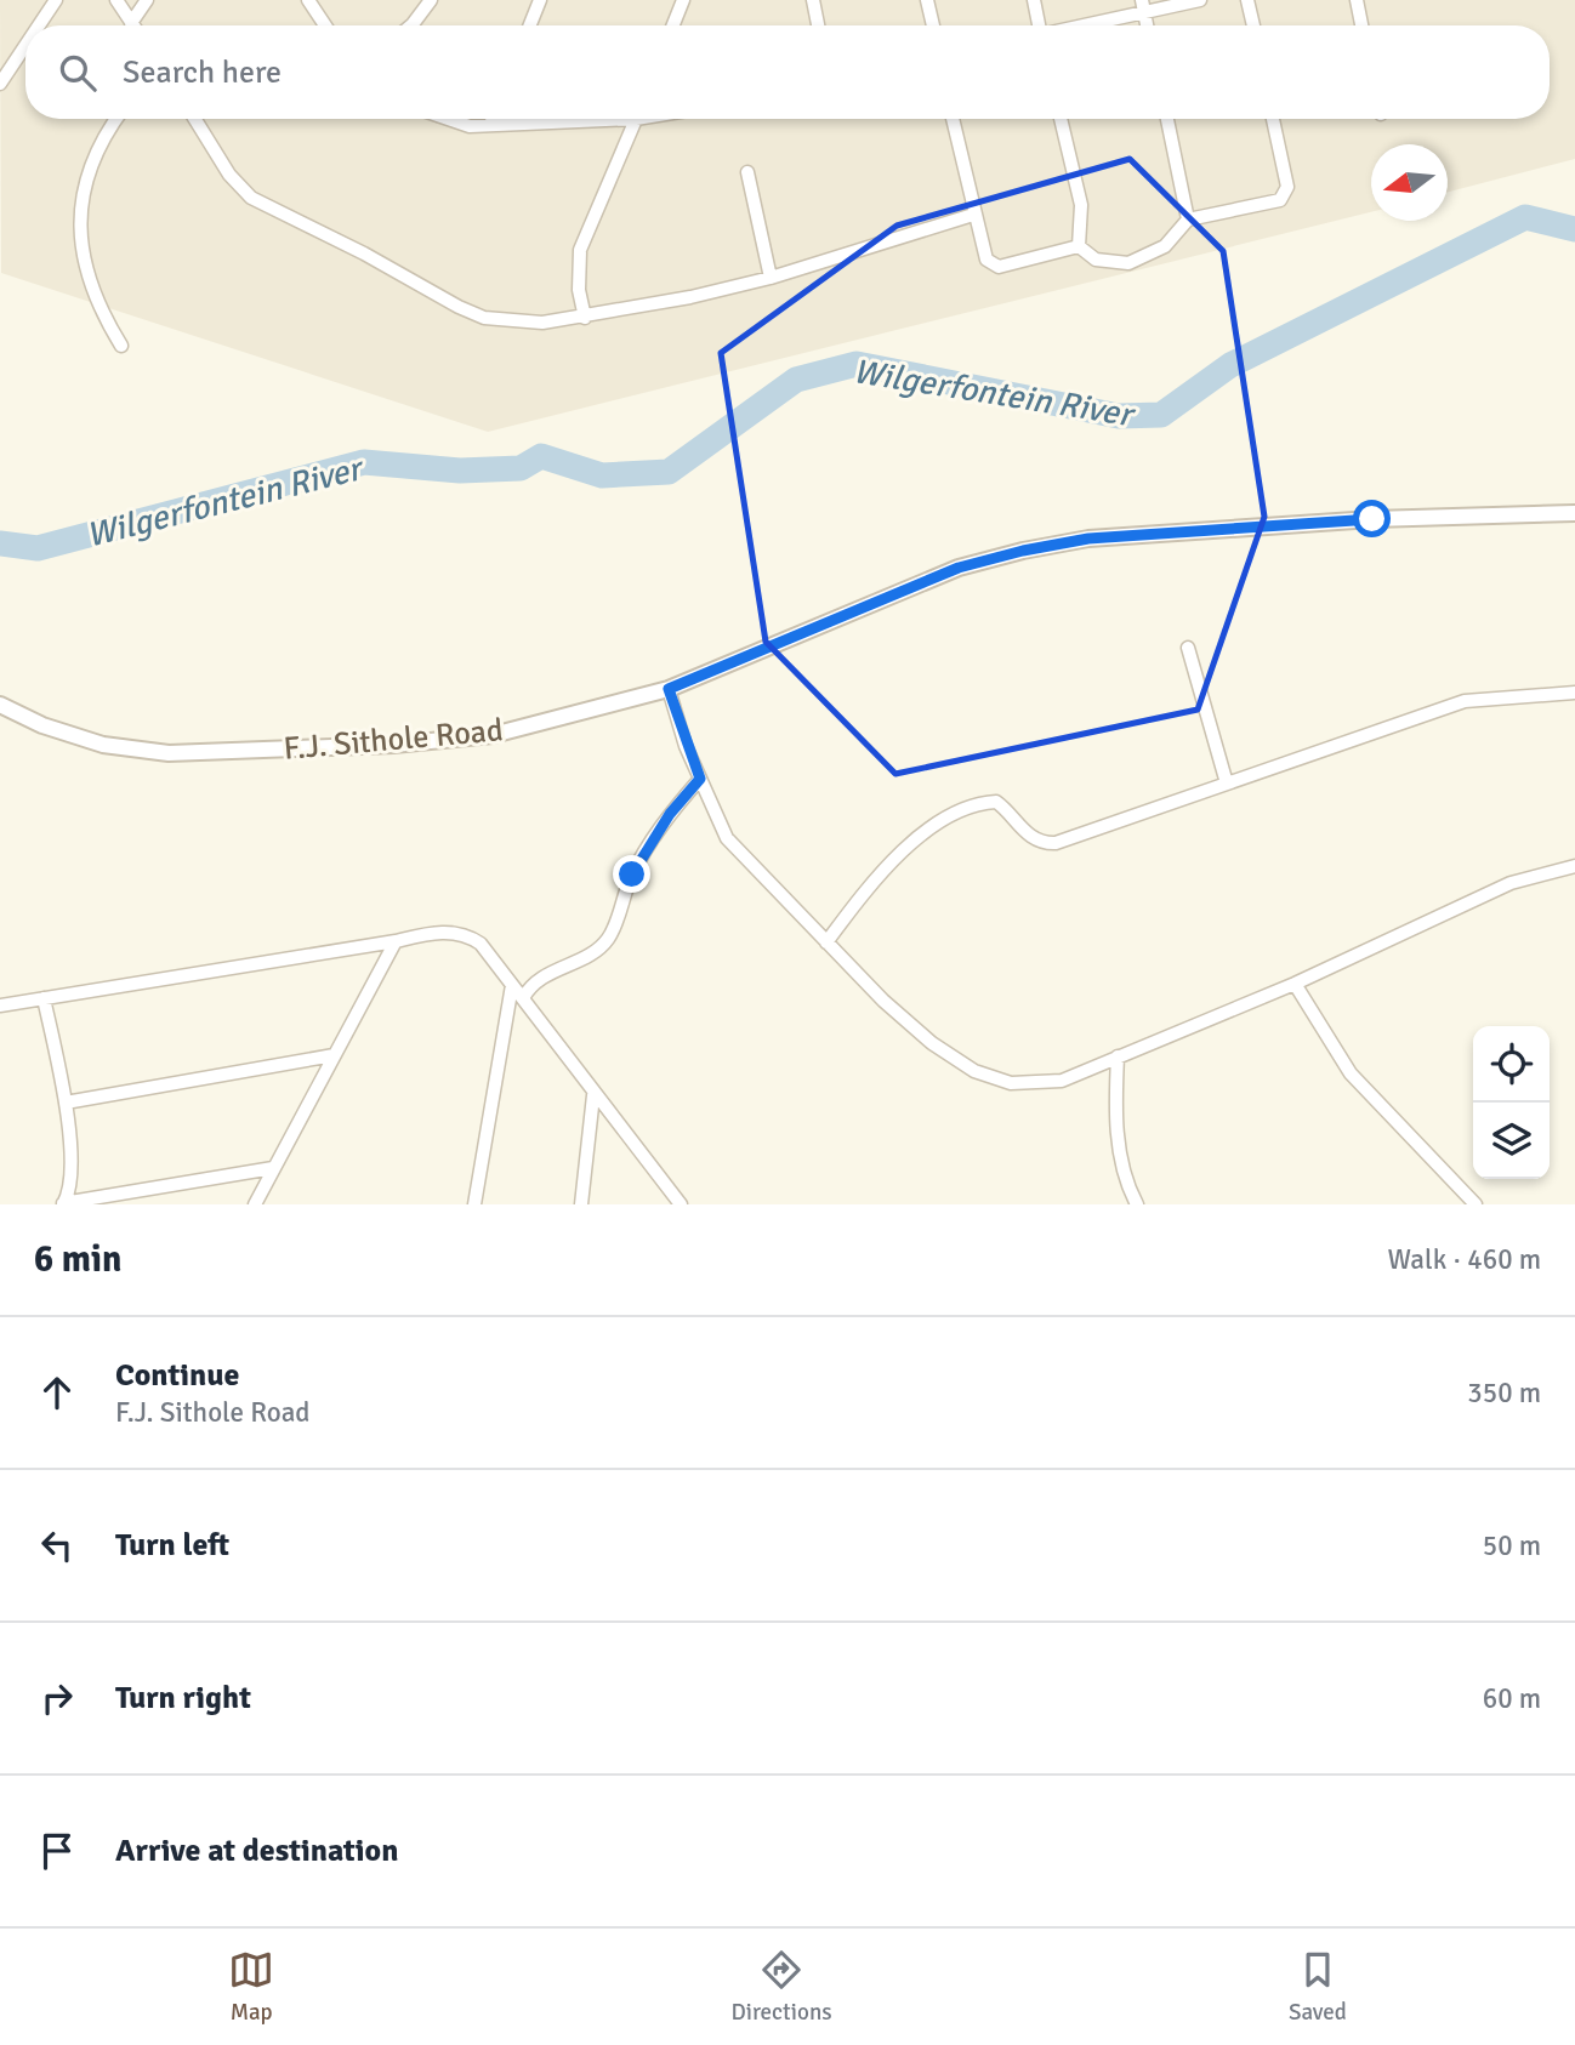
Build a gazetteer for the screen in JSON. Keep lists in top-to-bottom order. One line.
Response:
{"streets":{"street":["F.J. Sithole Road"]},"water":["Wilgerfontein River"],"north":"left","page":{"search":"Search here","heading":["6 min","Walk · 460 m"],"list":[["Continue","F.J. Sithole Road","350 m"],["Turn left","50 m"],["Turn right","60 m"],"Arrive at destination"],"nav":["Map","Directions","Saved"]}}
